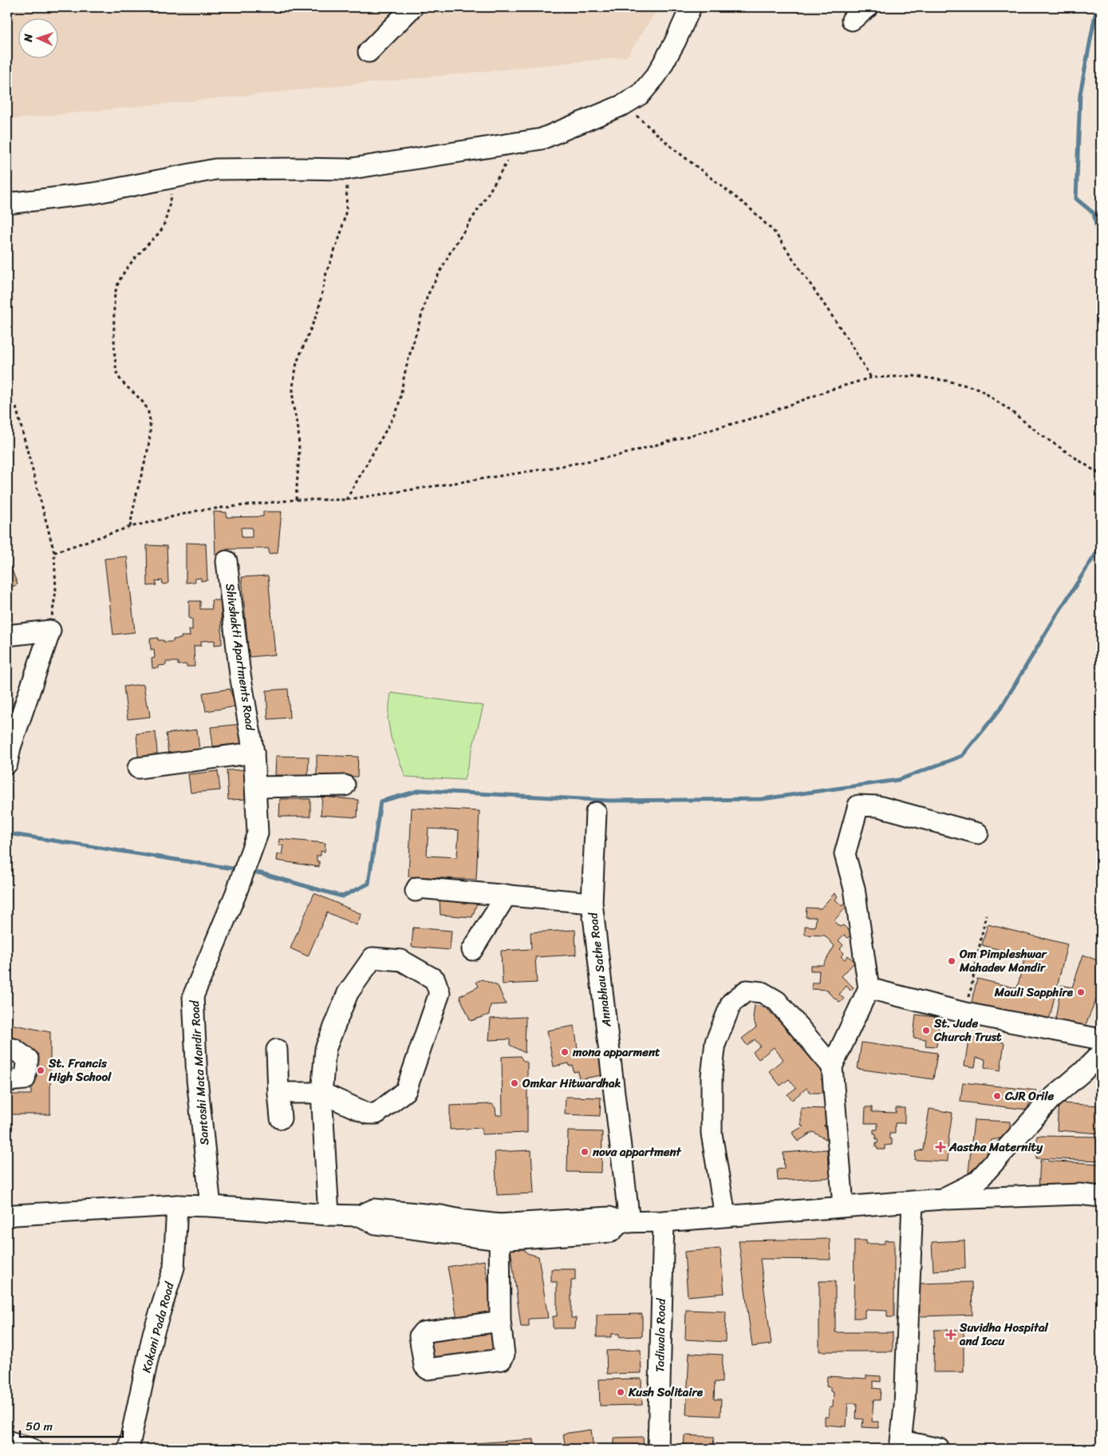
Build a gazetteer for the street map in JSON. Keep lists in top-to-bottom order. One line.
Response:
{"streets":{"street":["Shivshakti Apartments Road","Annabhau Sathe Road","Santoshi Mata Mandir Road","Kokani Pada Road","Tadiwala Road"]},"crossings":[["Shivshakti Apartments Road","Santoshi Mata Mandir Road"]],"places":{"other":["Om Pimpleshwar Mahadev Mandir","Mauli Sapphire","St. Jude Church Trust","mona apparment","St. Francis High School","Omkar Hitwardhak","CJR Orile","nova appartment","Kush Solitaire"],"health":["Aastha Maternity","Suvidha Hospital and Iccu"]},"scale_bar":"50 m","north":"left"}
